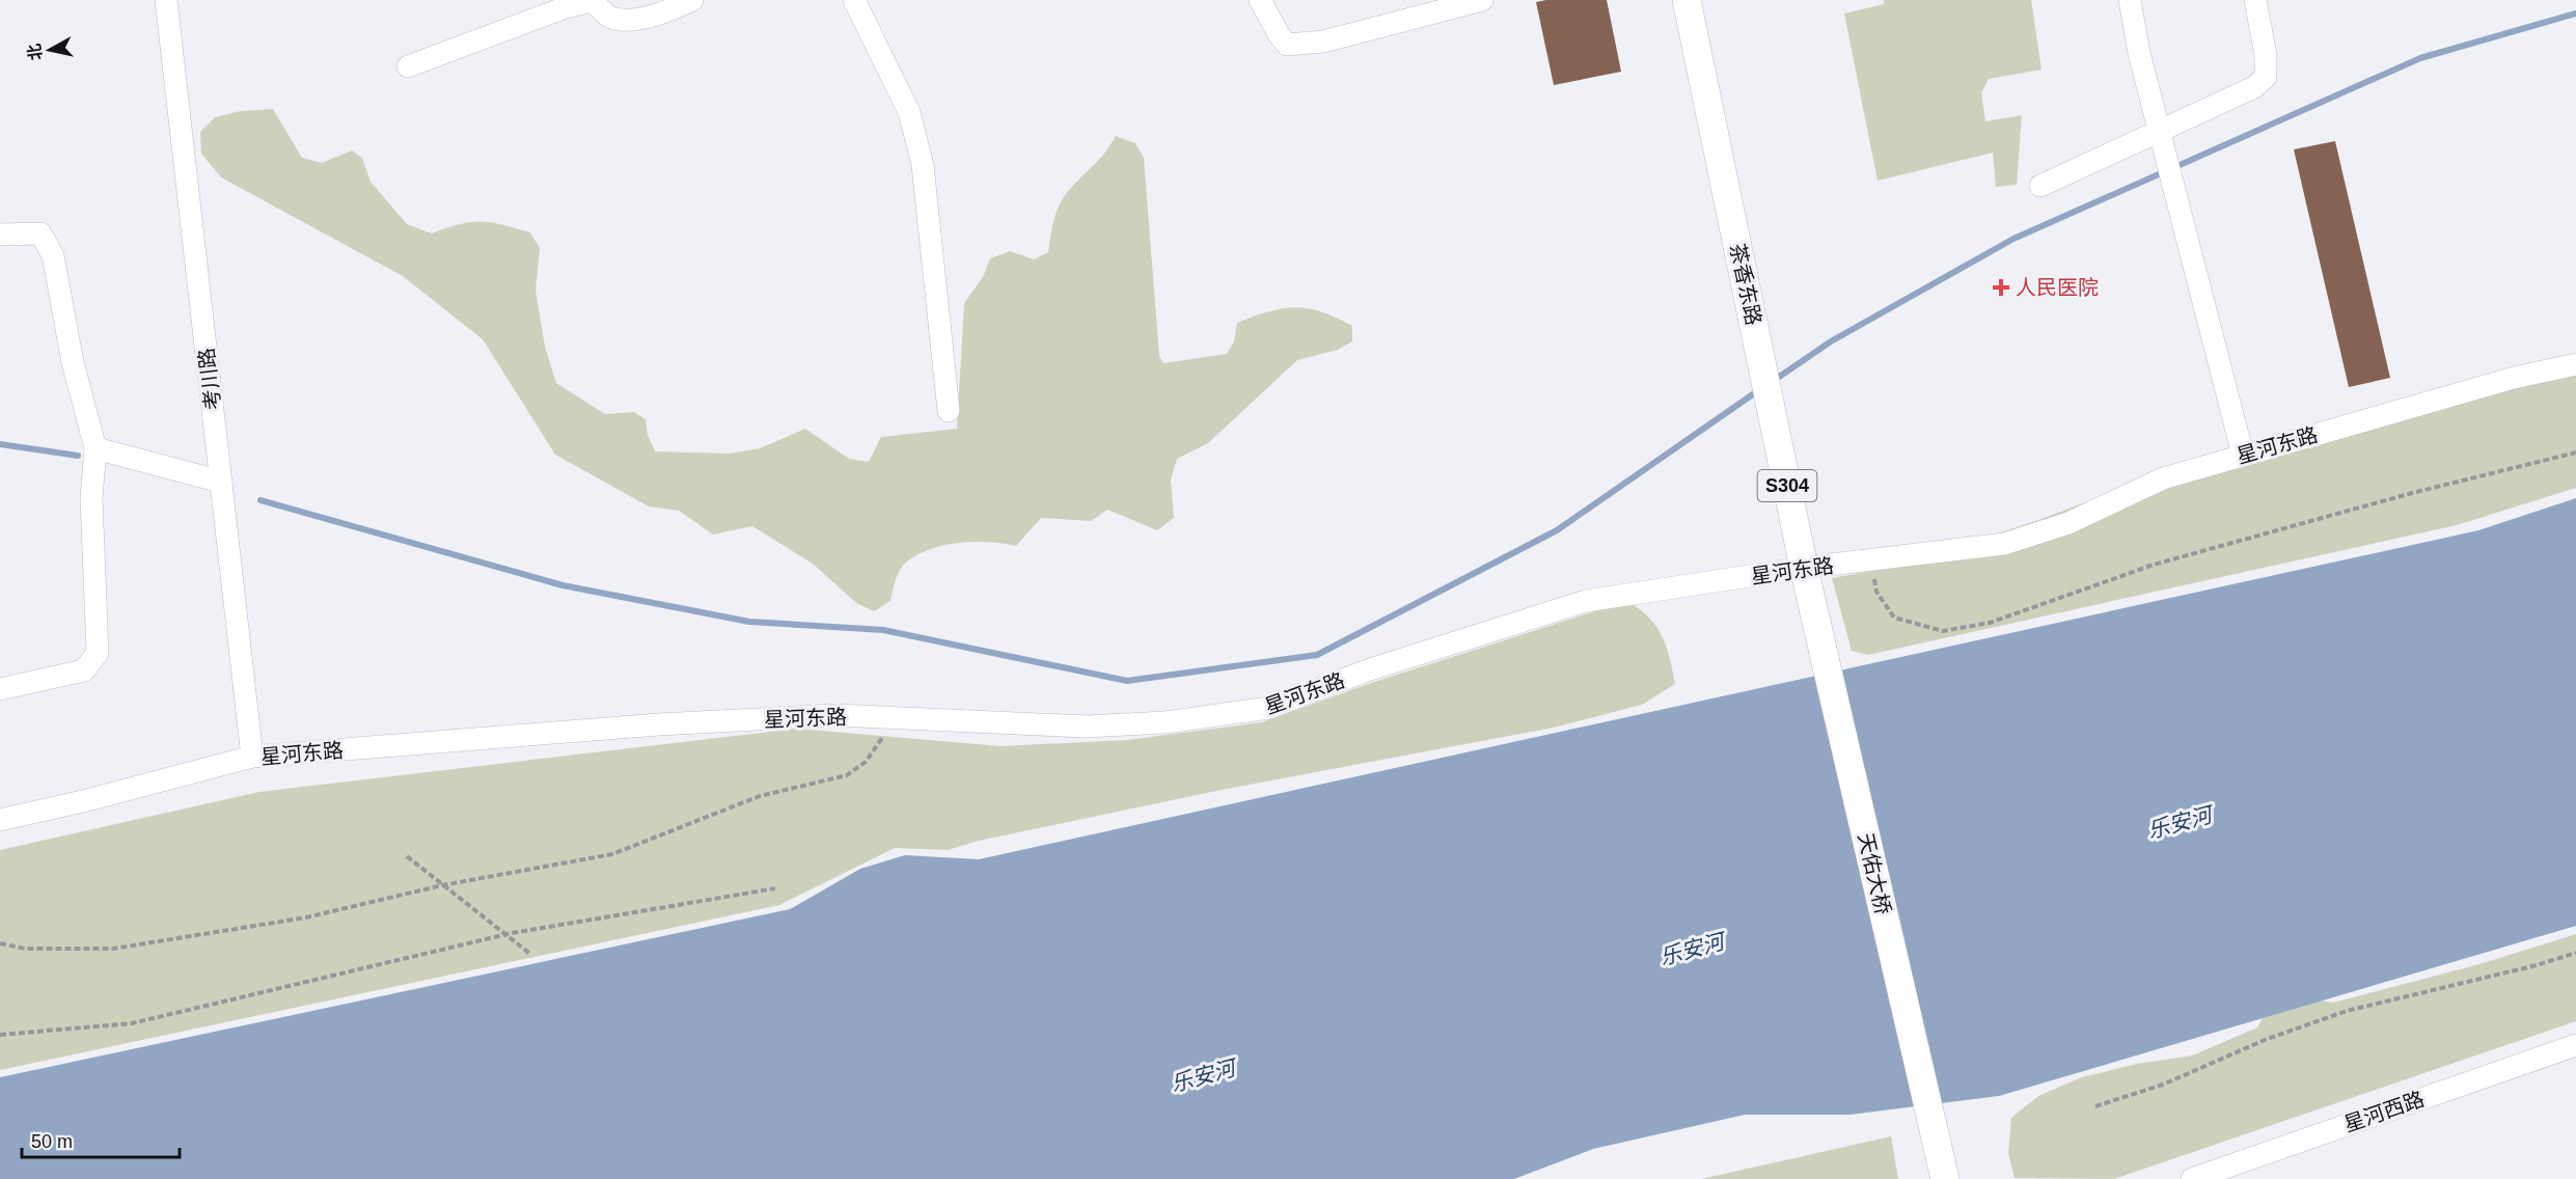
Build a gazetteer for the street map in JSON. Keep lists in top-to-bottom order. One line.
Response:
{"streets":{"main road":["茶香东路","S304","天佑大桥"],"street":["考川路","星河东路","星河西路"]},"crossings":[["茶香东路","星河东路"],["茶香东路","天佑大桥"],["考川路","星河东路"],["星河东路","天佑大桥"]],"water":["乐安河"],"places":{"health":["人民医院"]},"scale_bar":"50 m","north":"left"}
